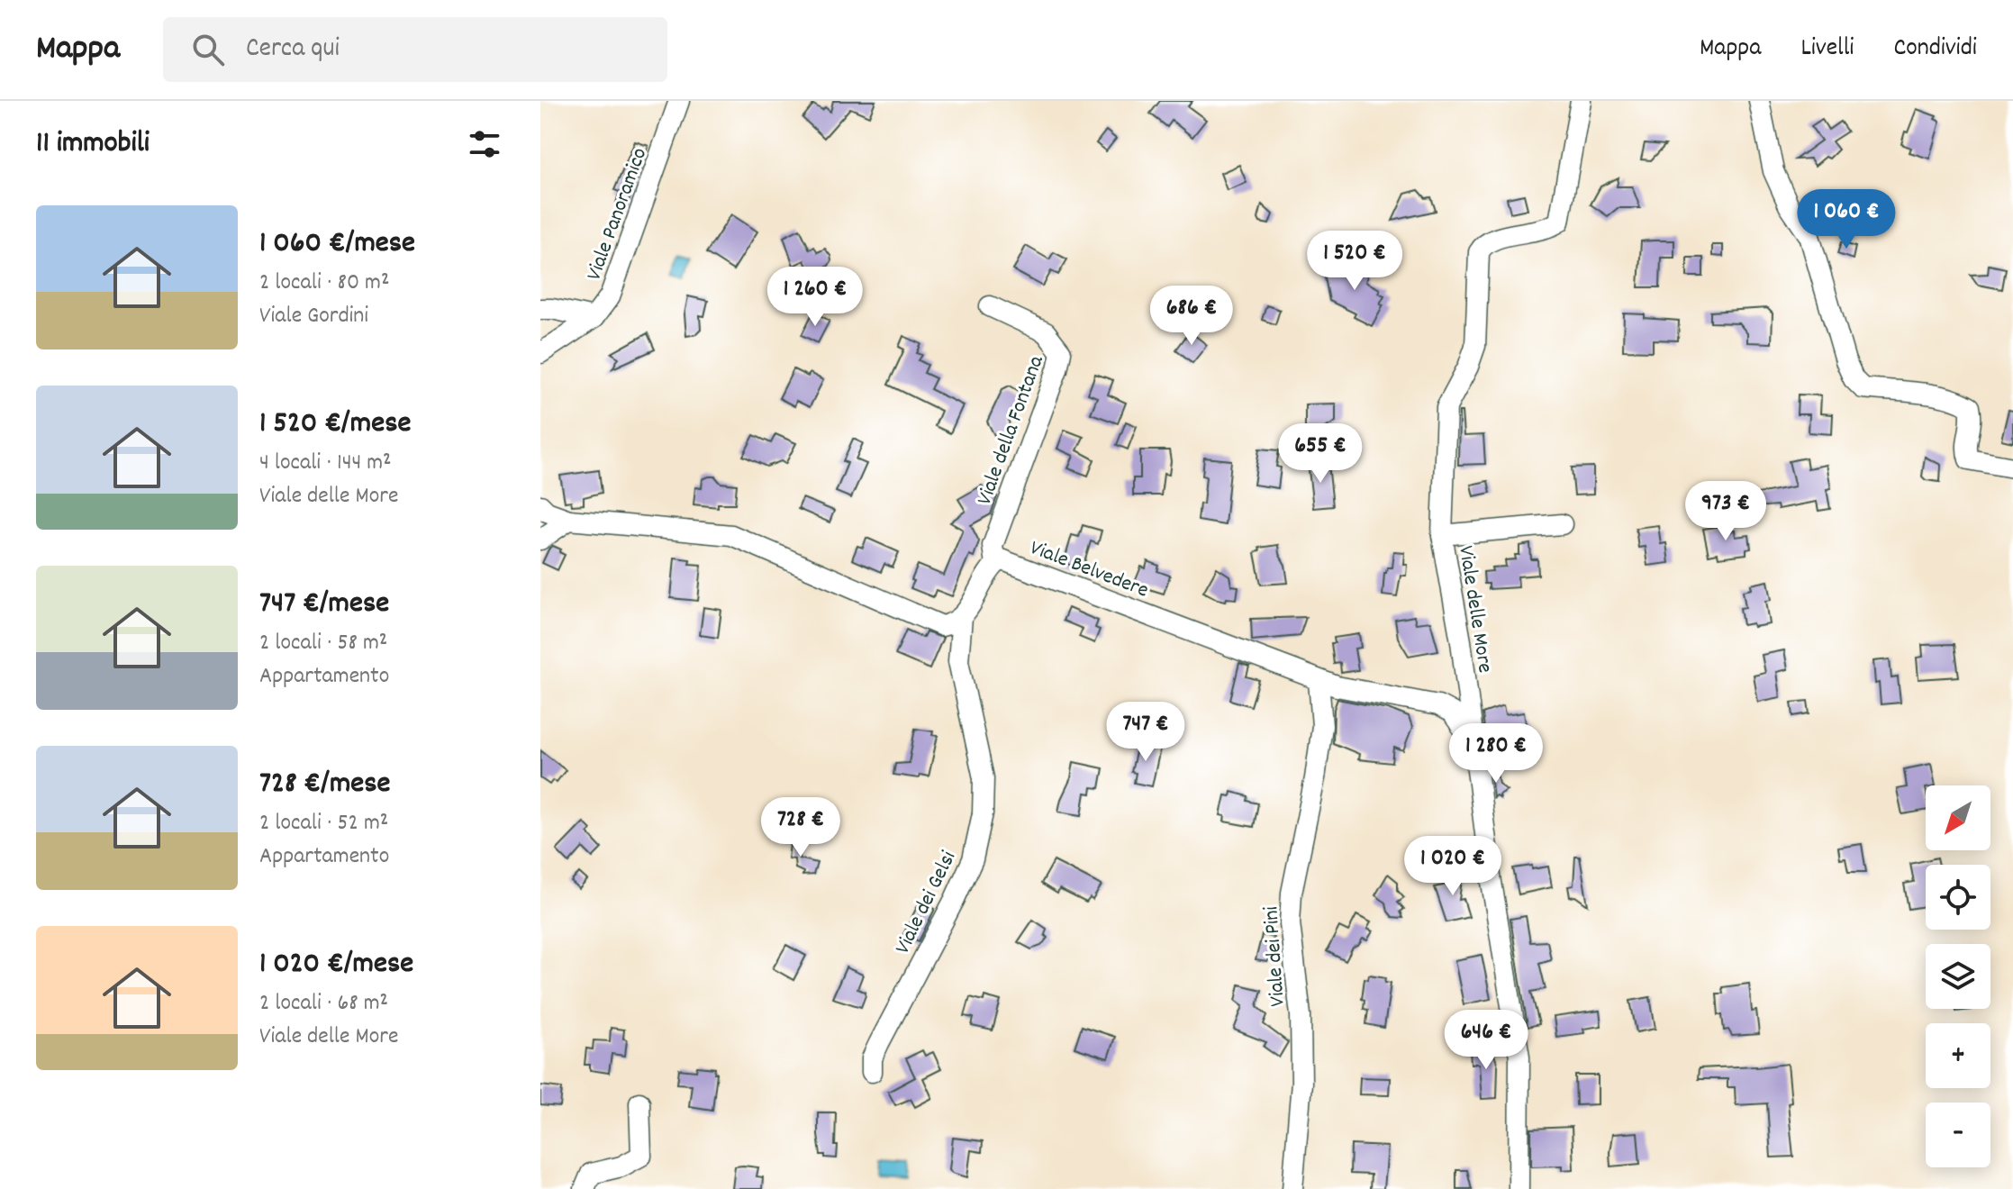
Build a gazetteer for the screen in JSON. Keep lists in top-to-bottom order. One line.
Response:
{"streets":{"street":["Viale Panoramico","Viale della Fontana","Viale Belvedere","Viale delle More","Viale dei Gelsi","Viale dei Pini"]},"crossings":[["Viale della Fontana","Viale Belvedere"],["Viale Belvedere","Viale delle More"],["Viale Belvedere","Viale dei Pini"]],"north":"bottom left","page":{"header":"Mappa","search":"Cerca qui","nav":["Mappa","Livelli","Condividi"],"heading":"11 immobili","list":[{"name":"1 060 €/mese","note":"2 locali · 80 m² · Viale Gordini"},{"name":"1 520 €/mese","note":"4 locali · 144 m² · Viale delle More"},{"name":"747 €/mese","note":"2 locali · 58 m² · Appartamento"},{"name":"728 €/mese","note":"2 locali · 52 m² · Appartamento"},{"name":"1 020 €/mese","note":"2 locali · 68 m² · Viale delle More"}],"price":["1 060 €","1 520 €","1 260 €","686 €","655 €","973 €","747 €","1 280 €","728 €","1 020 €","646 €"],"map_buttons":["+","−"]}}
